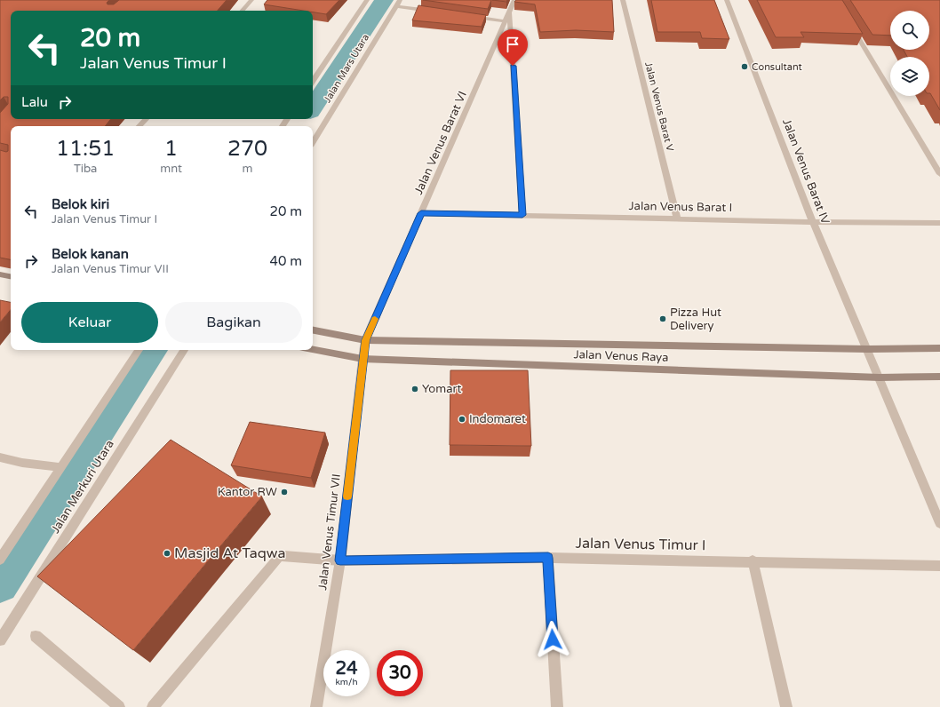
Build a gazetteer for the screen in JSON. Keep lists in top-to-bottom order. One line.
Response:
{"streets":{"street":["Jalan Mars Utara","Jalan Venus Barat V","Jalan Venus Barat VI","Jalan Venus Barat IV","Jalan Venus Barat I","Jalan Venus Raya","Jalan Merkuri Utara","Jalan Venus Timur VII","Jalan Venus Timur I"]},"crossings":[["Jalan Venus Barat V","Jalan Venus Barat I"],["Jalan Venus Barat VI","Jalan Venus Barat I"],["Jalan Venus Barat VI","Jalan Venus Raya"],["Jalan Venus Barat VI","Jalan Venus Timur VII"],["Jalan Venus Barat IV","Jalan Venus Barat I"],["Jalan Venus Barat IV","Jalan Venus Raya"],["Jalan Venus Raya","Jalan Venus Timur VII"],["Jalan Venus Timur VII","Jalan Venus Timur I"]],"places":["Consultant","Pizza Hut Delivery","Yomart","Indomaret","Kantor RW","Masjid At Taqwa"],"page":{"turn":["20 m","Jalan Venus Timur I"],"then":"Lalu","eta":["11:51","Tiba","1","mnt","270","m"],"list":[{"name":"Belok kiri","note":"Jalan Venus Timur I","value":"20 m"},{"name":"Belok kanan","note":"Jalan Venus Timur VII","value":"40 m"}],"buttons":["Keluar","Bagikan"],"speed":"24 km/h","limit":"30"}}
